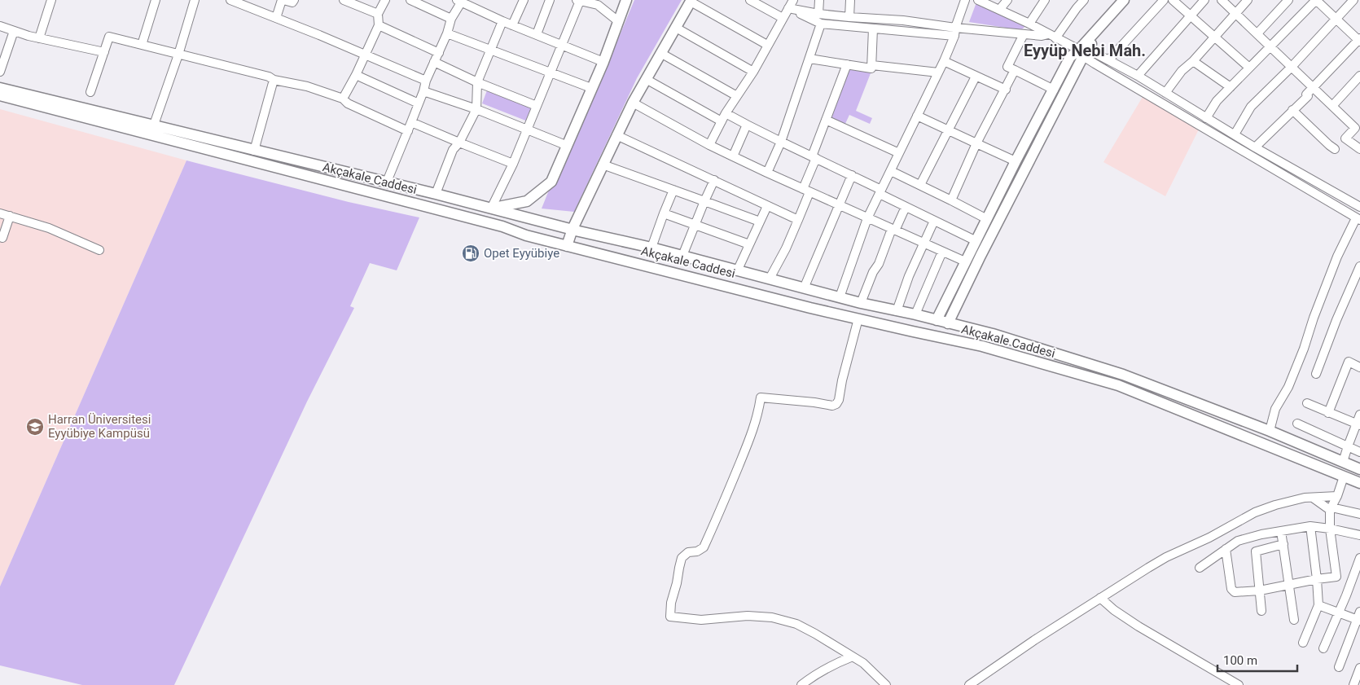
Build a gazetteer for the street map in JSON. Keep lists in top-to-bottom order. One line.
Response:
{"streets":{"main road":["Akçakale Caddesi"]},"districts":["Eyyüp Nebi Mah."],"places":{"fuel station":["Opet Eyyübiye"],"school or university":["Harran Üniversitesi Eyyübiye Kampüsü"]},"scale_bar":"100 m"}
